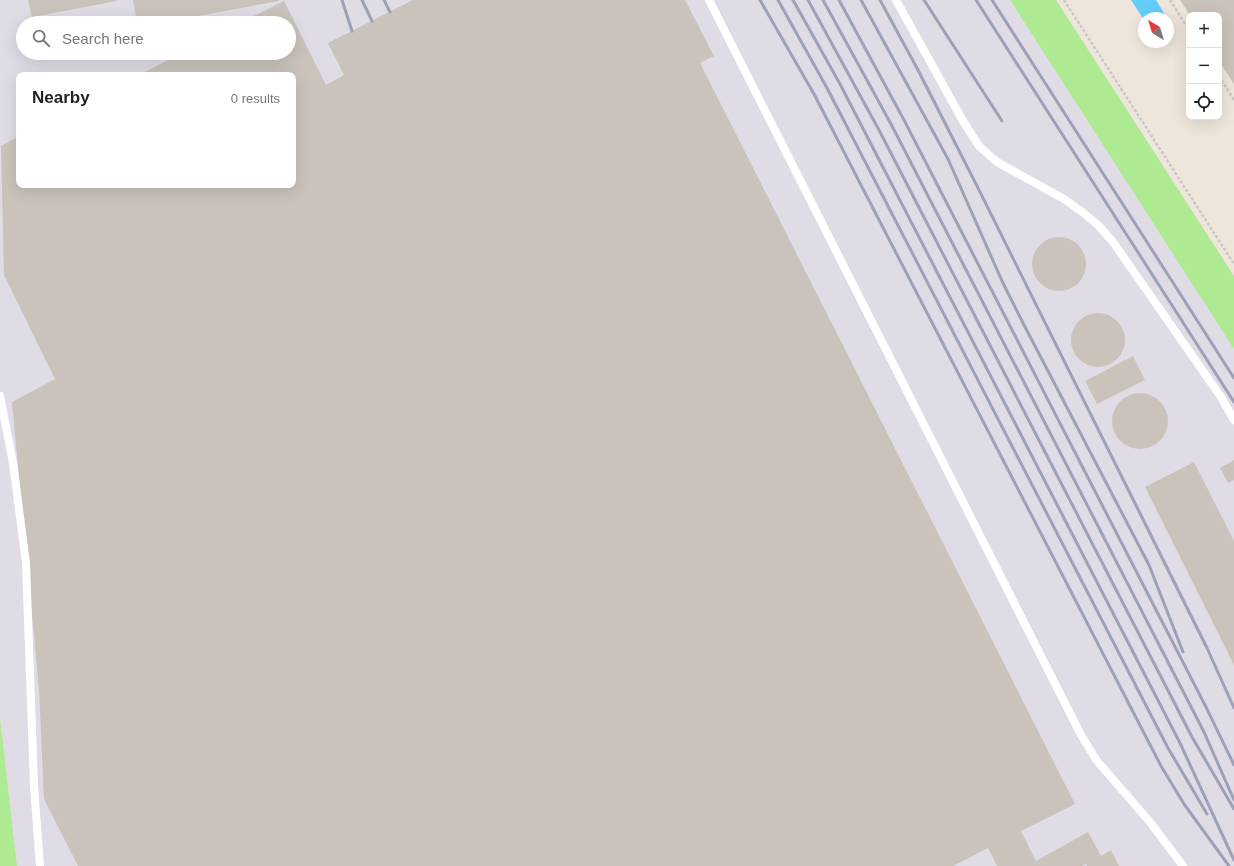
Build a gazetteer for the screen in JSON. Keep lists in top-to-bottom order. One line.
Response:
{"north":"top left","page":{"map_buttons":["+","−"],"search":"Search here","heading":["Nearby","0 results"]}}
